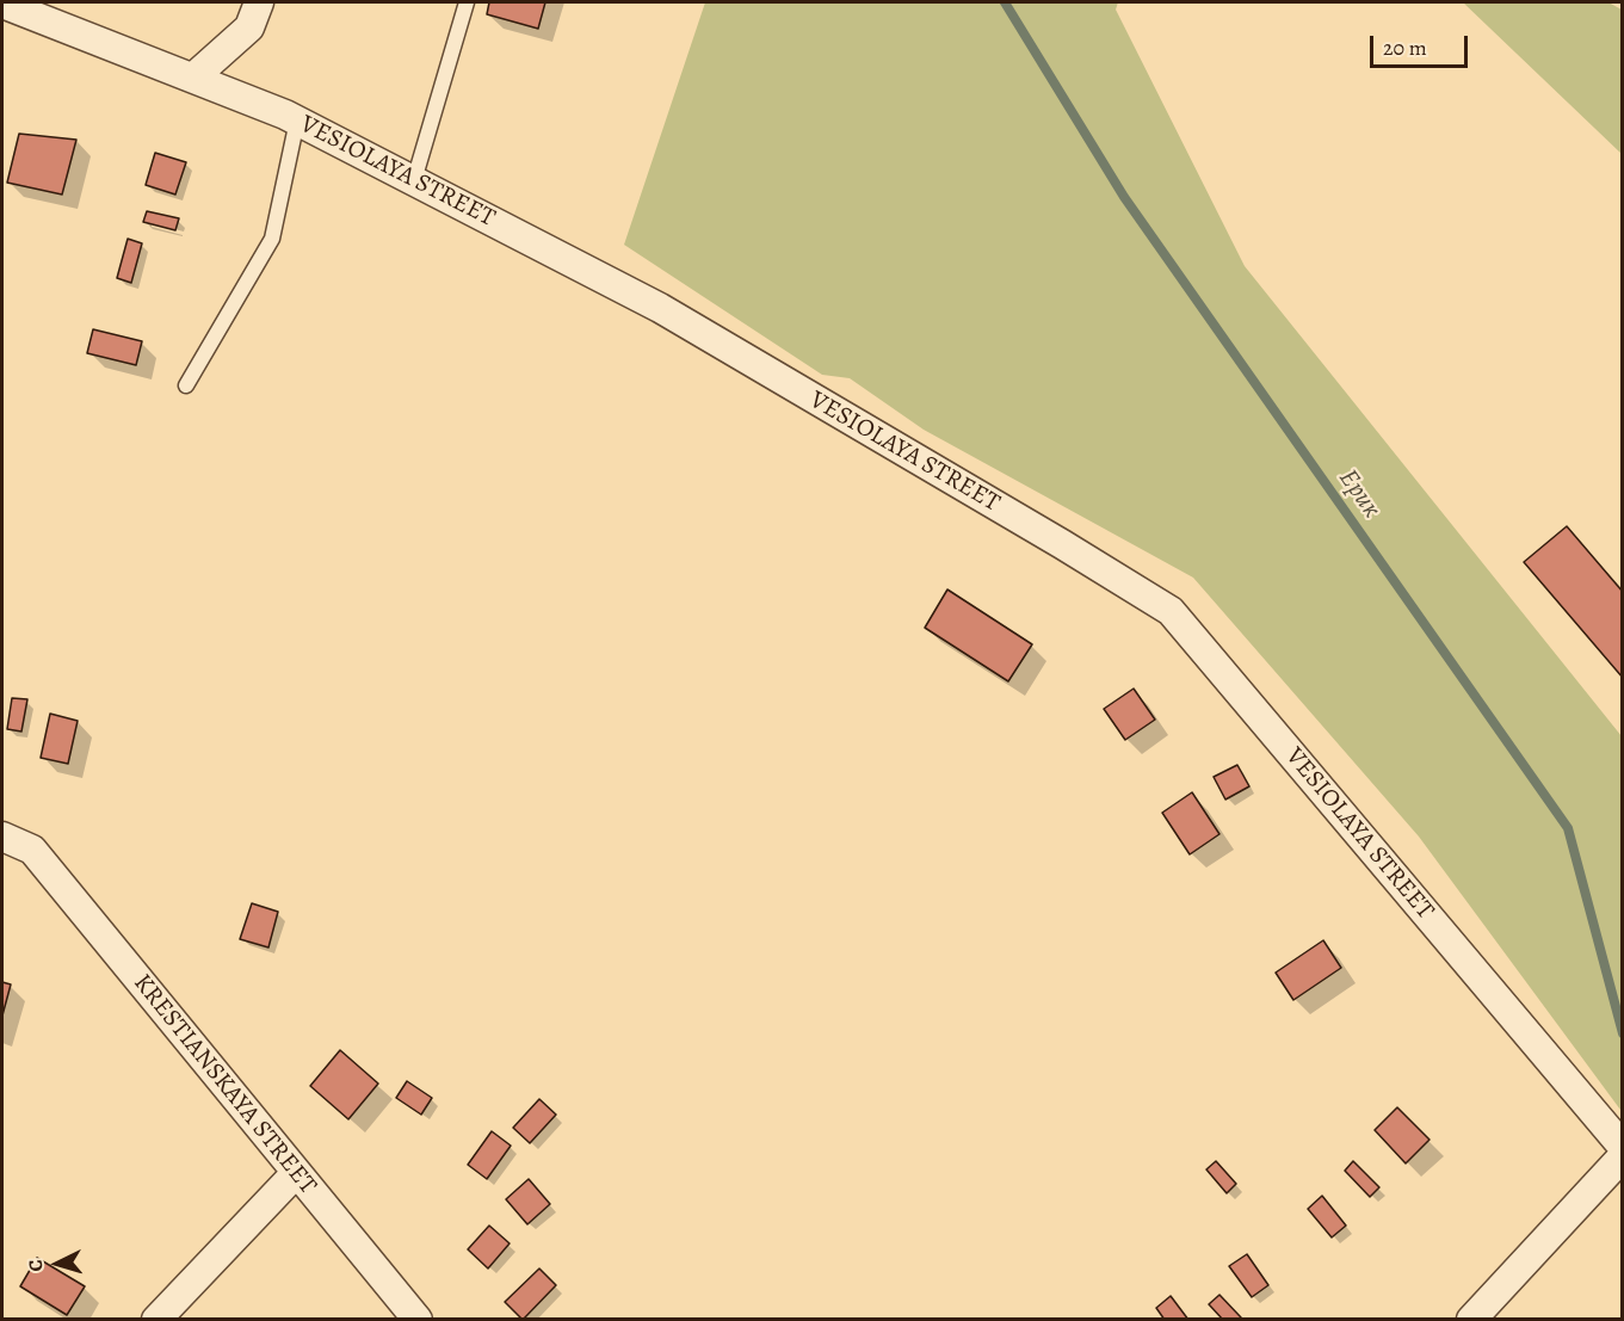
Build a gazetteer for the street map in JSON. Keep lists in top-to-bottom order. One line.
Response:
{"streets":{"street":["VESIOLAYA STREET","KRESTIANSKAYA STREET"]},"water":["Ерик"],"scale_bar":"20 m","north":"left"}
